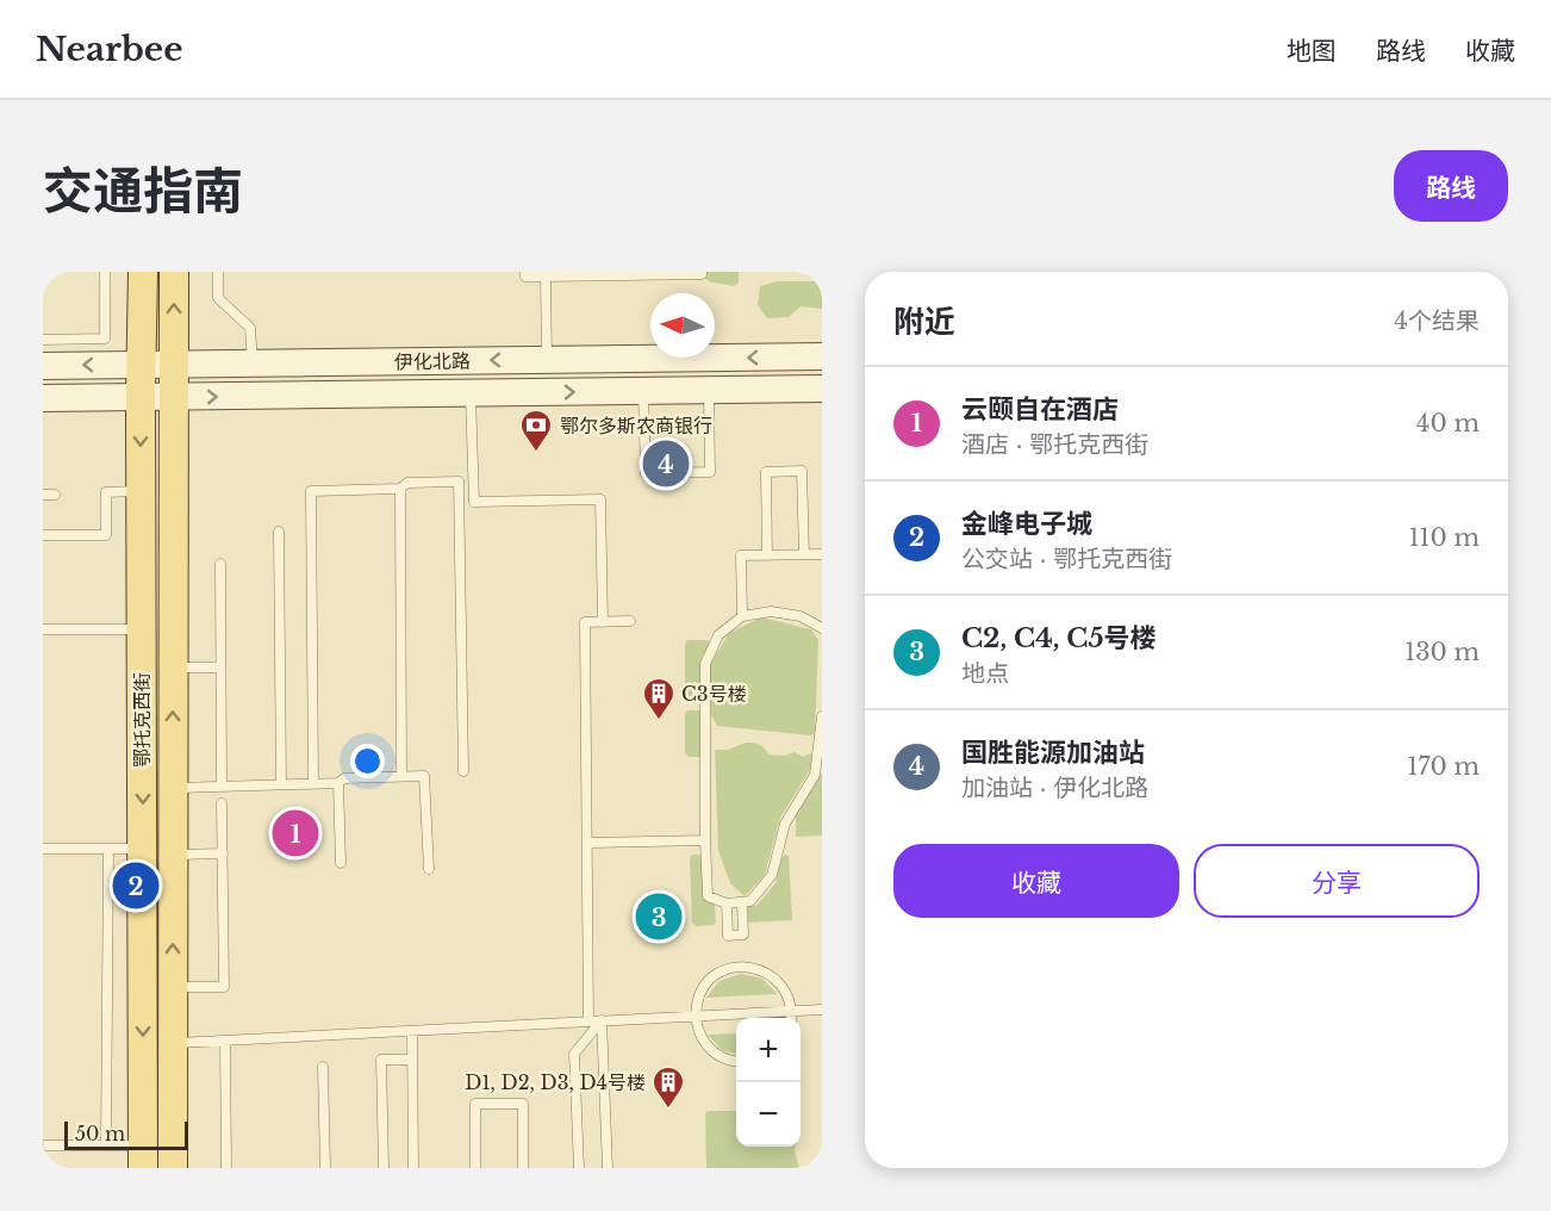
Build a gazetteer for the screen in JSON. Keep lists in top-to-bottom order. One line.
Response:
{"streets":{"main road":["鄂托克西街"],"street":["伊化北路"]},"crossings":[["伊化北路","鄂托克西街"]],"places":{"bank":["鄂尔多斯农商银行"],"building":["C3号楼","D1, D2, D3, D4号楼"]},"scale_bar":"50 m","north":"left","page":{"header":"Nearbee","nav":["地图","路线","收藏"],"title":"交通指南","buttons":["路线",["收藏","分享"]],"heading":["附近","4个结果"],"list":[{"mark":"1","name":"云颐自在酒店","note":"酒店 · 鄂托克西街","value":"40 m"},{"mark":"2","name":"金峰电子城","note":"公交站 · 鄂托克西街","value":"110 m"},{"mark":"3","name":"C2, C4, C5号楼","note":"地点","value":"130 m"},{"mark":"4","name":"国胜能源加油站","note":"加油站 · 伊化北路","value":"170 m"}],"pins":["4","1","2","3"],"map_buttons":["+","−"],"scale":"50 m"}}
